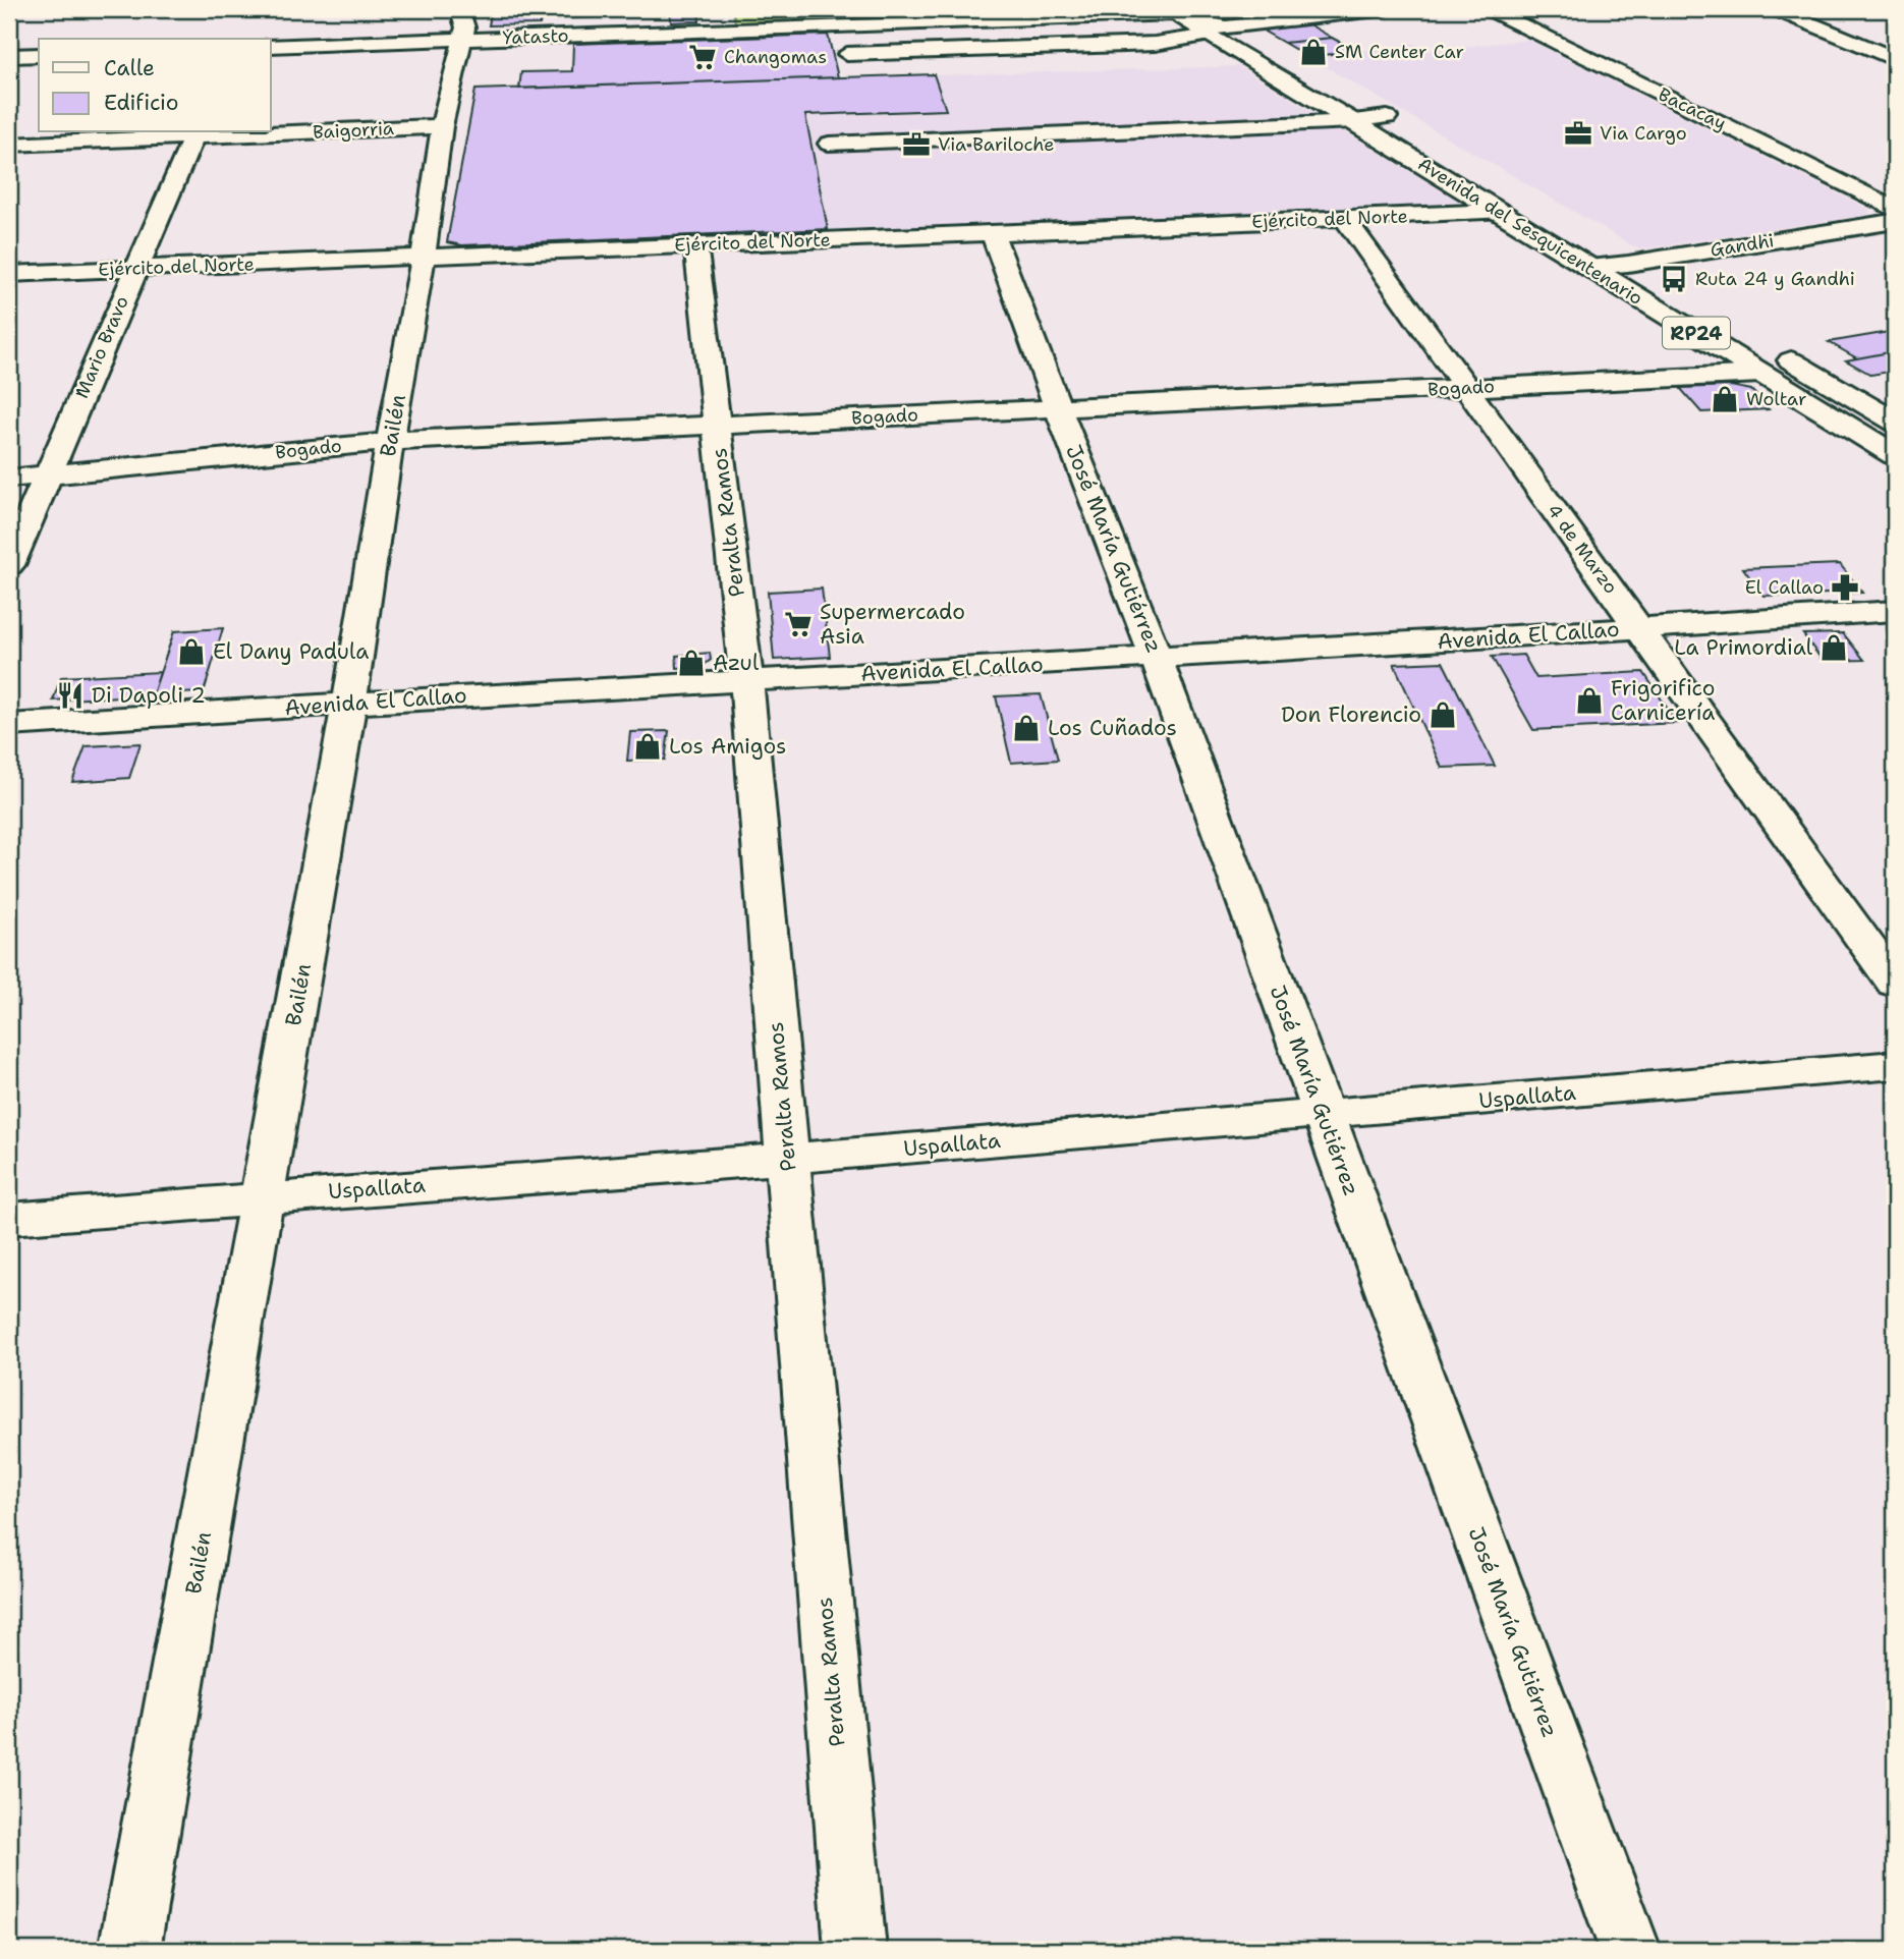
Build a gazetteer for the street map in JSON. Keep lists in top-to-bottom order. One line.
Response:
{"streets":{"street":["Yatasto","Bacacay","Baigorria","Ejército del Norte","Avenida del Sesquicentenario","Gandhi","RP24","Mario Bravo","Bogado","Bailén","Peralta Ramos","José María Gutiérrez","4 de Marzo","Avenida El Callao","Uspallata"]},"crossings":[["Yatasto","Avenida del Sesquicentenario"],["Yatasto","Bailén"],["Baigorria","Mario Bravo"],["Baigorria","Bailén"],["Ejército del Norte","Avenida del Sesquicentenario"],["Ejército del Norte","Mario Bravo"],["Ejército del Norte","Bailén"],["Ejército del Norte","Peralta Ramos"],["Ejército del Norte","José María Gutiérrez"],["Ejército del Norte","4 de Marzo"],["Avenida del Sesquicentenario","Gandhi"],["Avenida del Sesquicentenario","Bogado"],["Mario Bravo","Bogado"],["Bogado","Bailén"],["Bogado","Peralta Ramos"],["Bogado","José María Gutiérrez"],["Bogado","4 de Marzo"],["Bailén","Avenida El Callao"],["Bailén","Uspallata"],["Peralta Ramos","Avenida El Callao"],["Peralta Ramos","Uspallata"],["José María Gutiérrez","Avenida El Callao"],["José María Gutiérrez","Uspallata"],["4 de Marzo","Avenida El Callao"]],"places":{"shop":["SM Center Car","Woltar","La Primordial","El Dany Padula","Azul","Frigorifico Carnicería","Don Florencio","Los Cuñados","Los Amigos"],"supermarket":["Changomas","Supermercado Asia"],"office":["Via Cargo","Via Bariloche"],"bus stop":["Ruta 24 y Gandhi"],"pharmacy":["El Callao"],"restaurant":["Di Dapoli 2"]},"legend":["Calle","Edificio"]}
